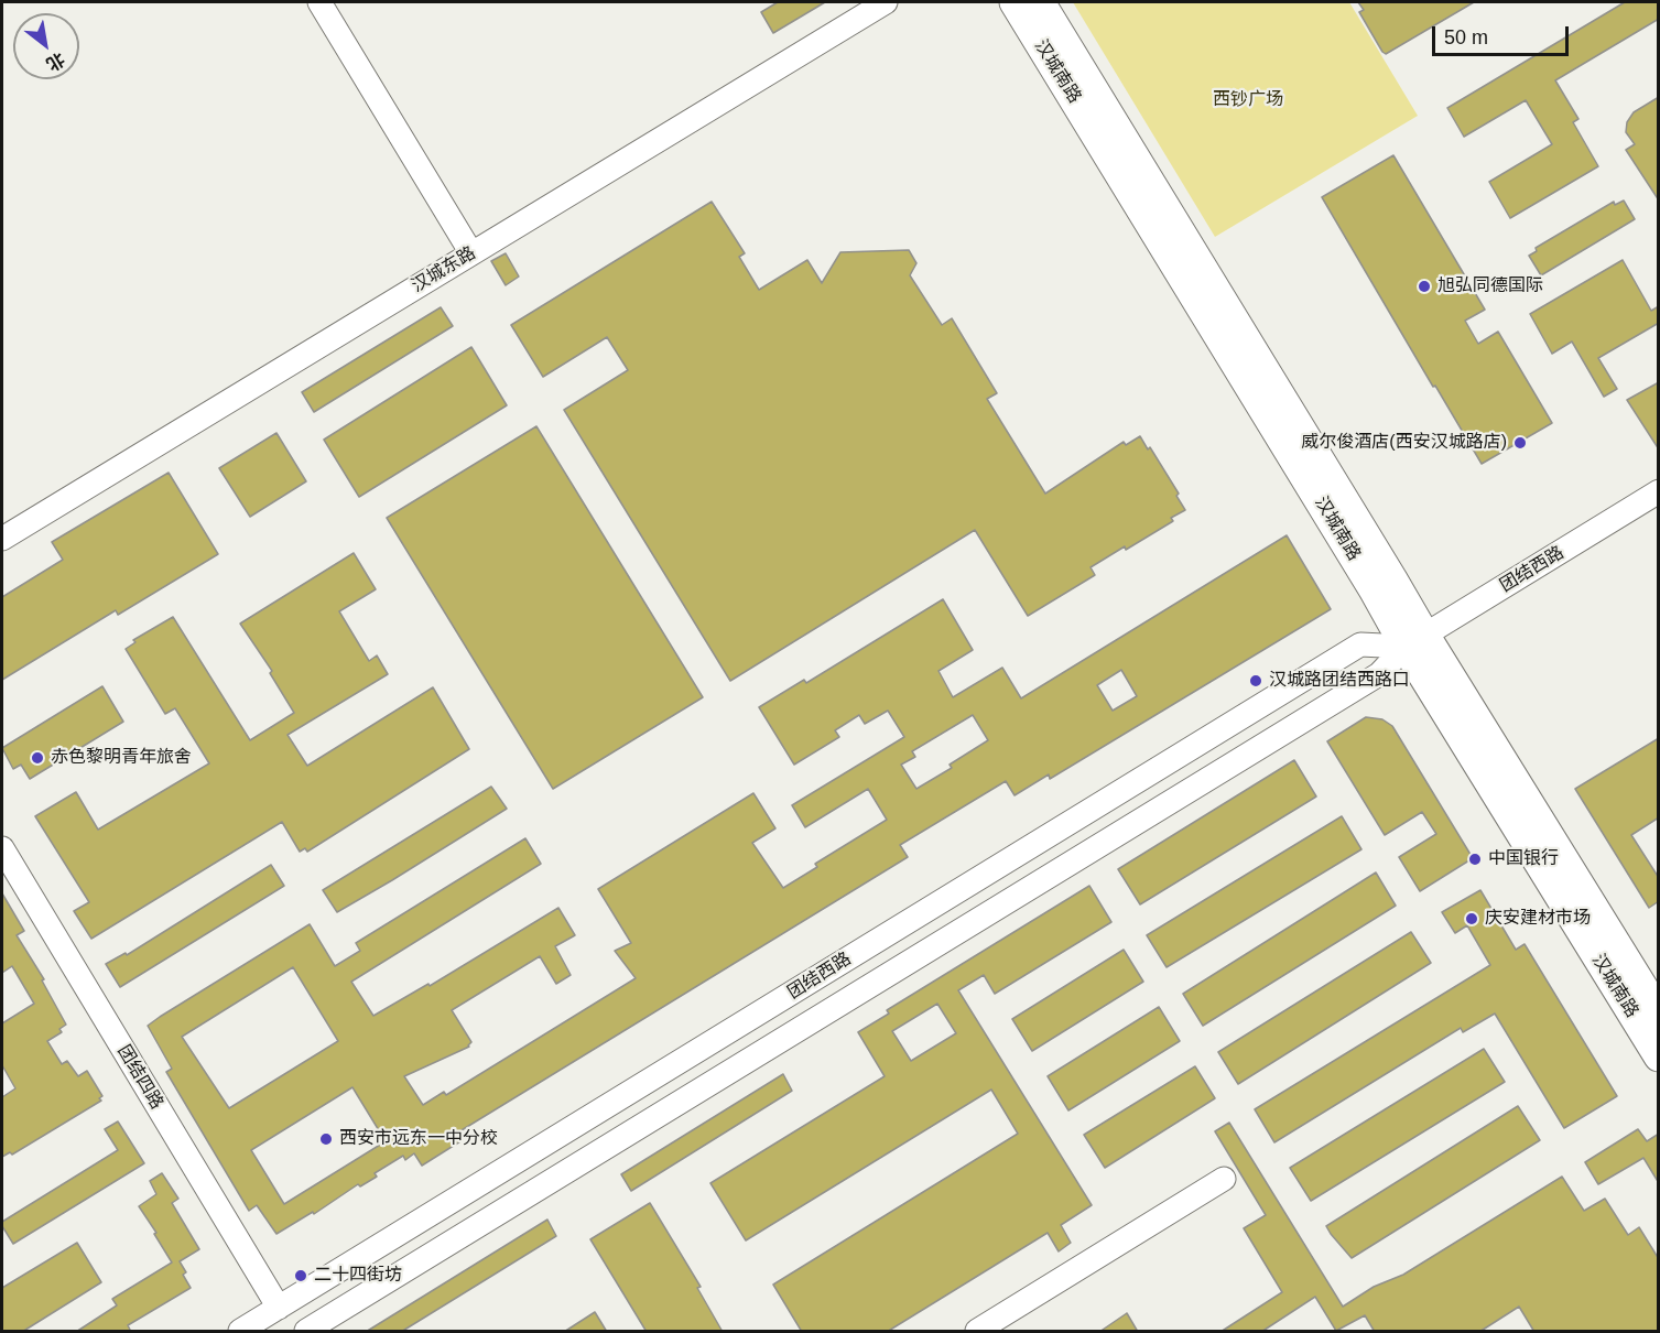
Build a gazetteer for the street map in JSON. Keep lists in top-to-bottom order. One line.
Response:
{"streets":{"main road":["汉城南路"],"street":["汉城东路","团结西路","团结四路"]},"crossings":[["汉城南路","团结西路"],["团结西路","团结四路"]],"parks":["西钞广场"],"places":["旭弘同德国际","威尔俊酒店(西安汉城路店)","汉城路团结西路口","赤色黎明青年旅舍","中国银行","庆安建材市场","西安市远东一中分校","二十四街坊"],"scale_bar":"50 m","north":"bottom right"}
